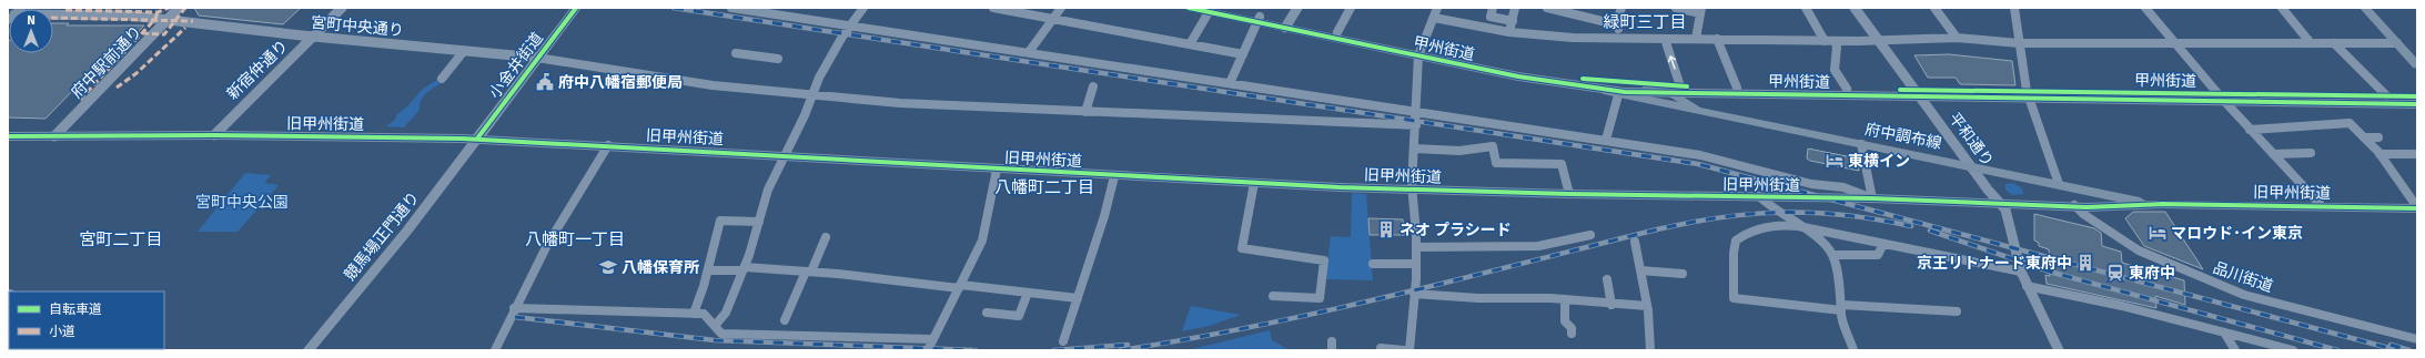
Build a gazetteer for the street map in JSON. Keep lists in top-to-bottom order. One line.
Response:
{"streets":{"highway":["甲州街道"],"main road":["小金井街道","旧甲州街道","府中調布線"],"street":["宮町中央通り","府中駅前通り","新宿仲通り","平和通り","競馬場正門通り","品川街道"]},"crossings":[["宮町中央通り","府中駅前通り"],["宮町中央通り","小金井街道"],["宮町中央通り","新宿仲通り"],["甲州街道","府中調布線"],["甲州街道","平和通り"],["府中駅前通り","旧甲州街道"],["小金井街道","旧甲州街道"],["小金井街道","競馬場正門通り"],["新宿仲通り","旧甲州街道"],["旧甲州街道","府中調布線"],["旧甲州街道","平和通り"],["旧甲州街道","競馬場正門通り"],["旧甲州街道","品川街道"],["府中調布線","平和通り"]],"districts":["緑町三丁目","八幡町二丁目","宮町二丁目","八幡町一丁目"],"parks":["宮町中央公園"],"places":{"public building":["府中八幡宿郵便局"],"hotel":["東横イン","マロウド･イン東京"],"building":["ネオ プラシード","京王リトナード東府中"],"school or university":["八幡保育所"],"station":["東府中"]},"legend":["自転車道","小道"],"north":"top"}
